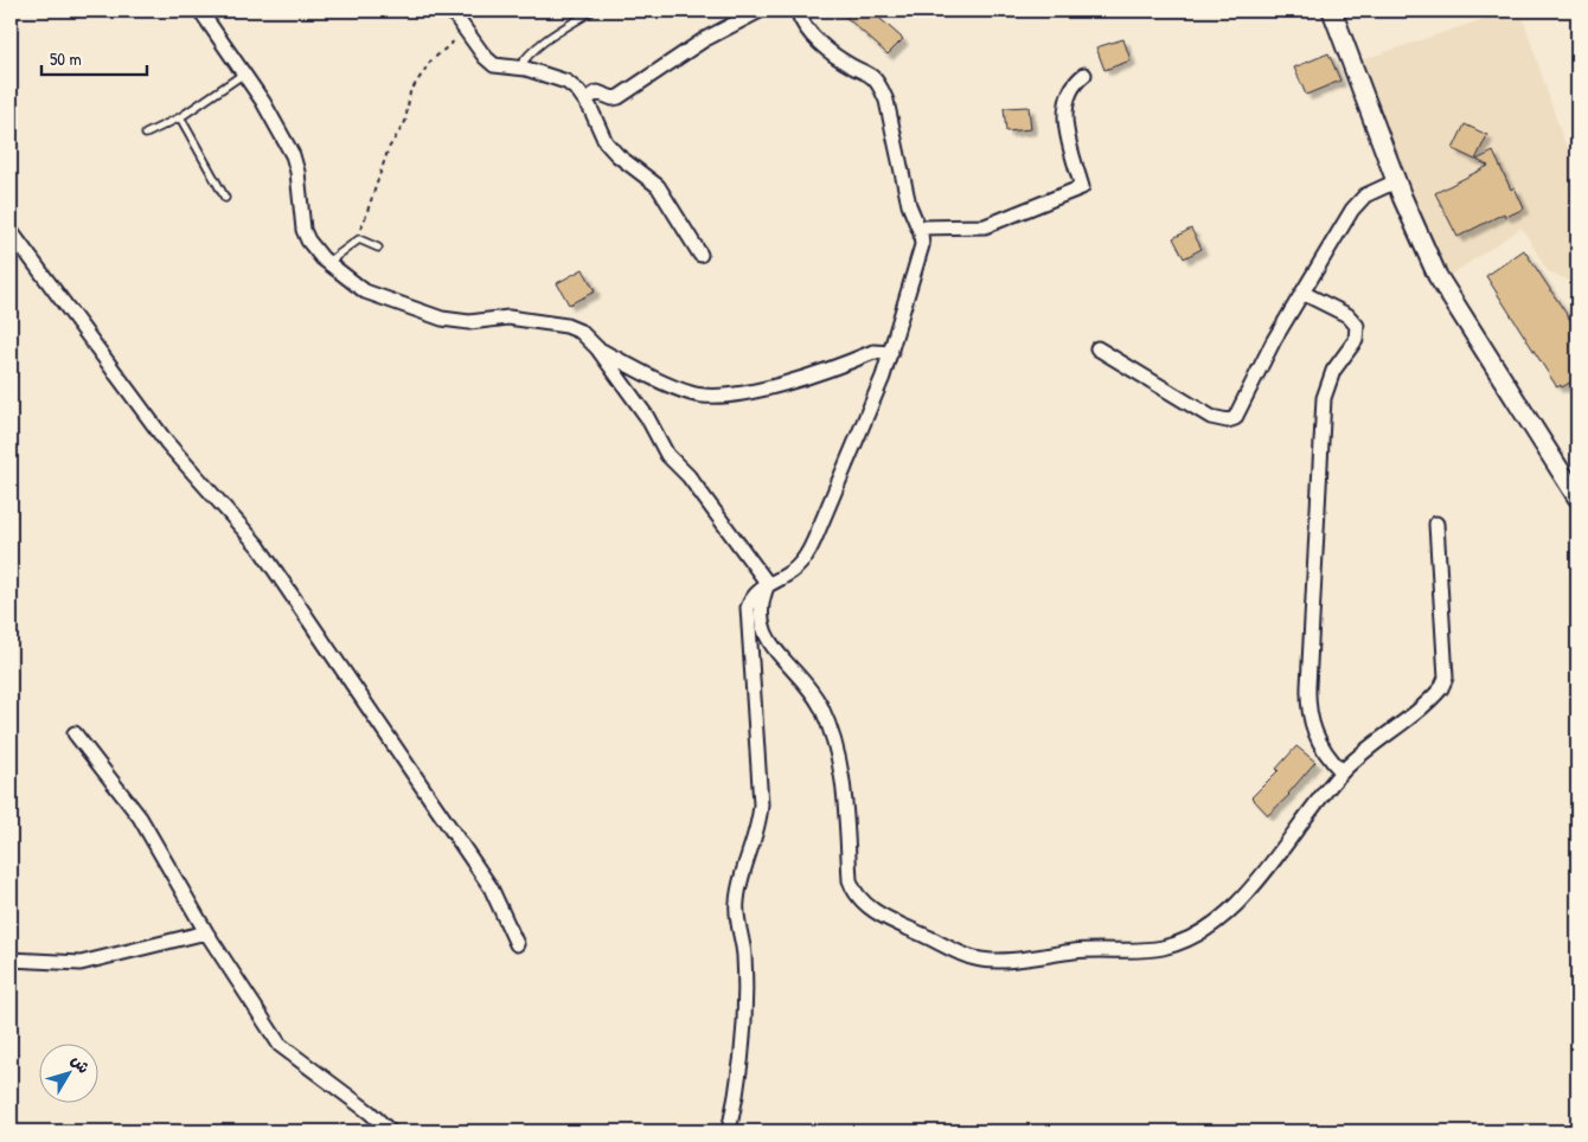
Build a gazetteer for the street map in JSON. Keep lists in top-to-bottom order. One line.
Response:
{"scale_bar":"50 m","north":"top right"}
